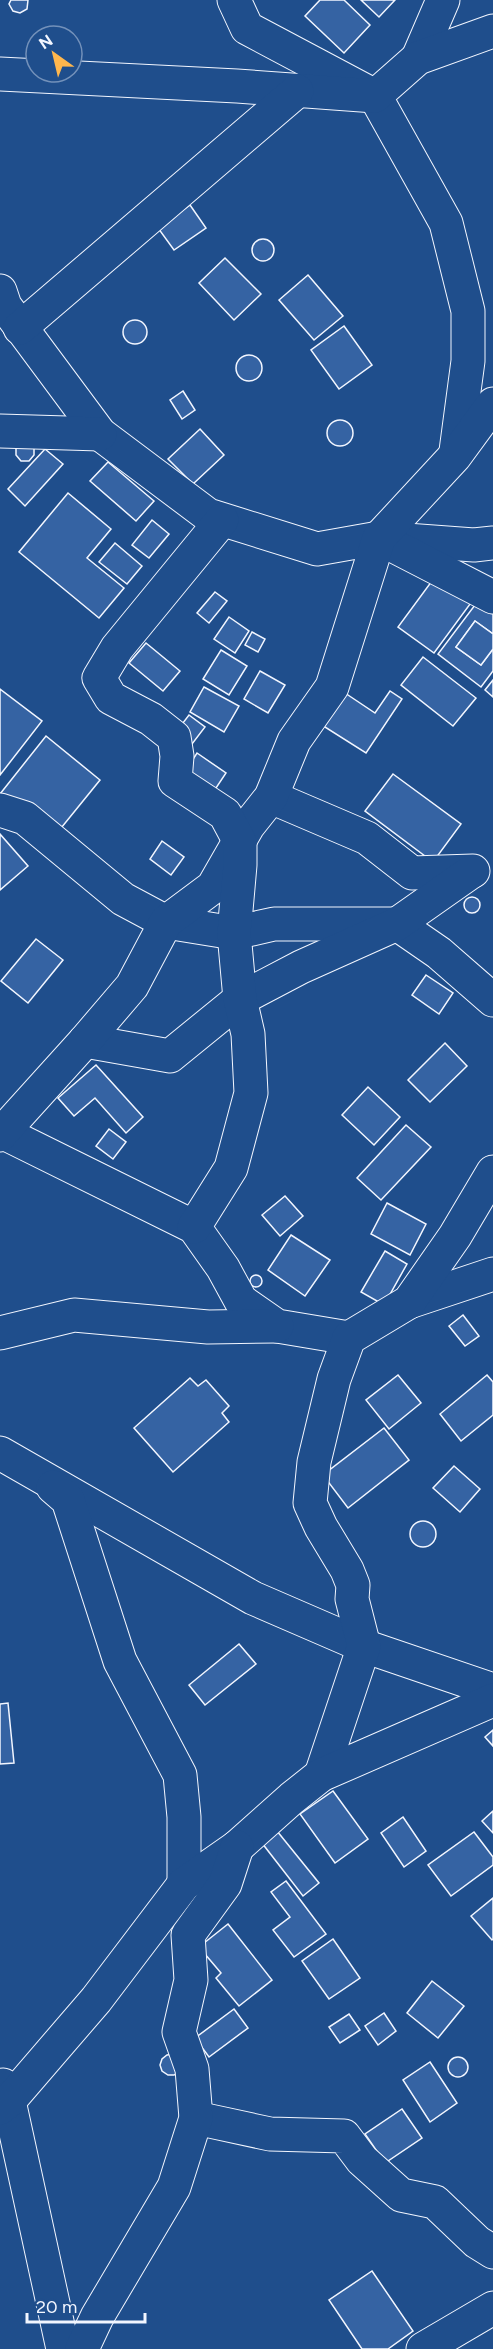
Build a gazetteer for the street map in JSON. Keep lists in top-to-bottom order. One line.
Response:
{"scale_bar":"20 m","north":"top left"}
